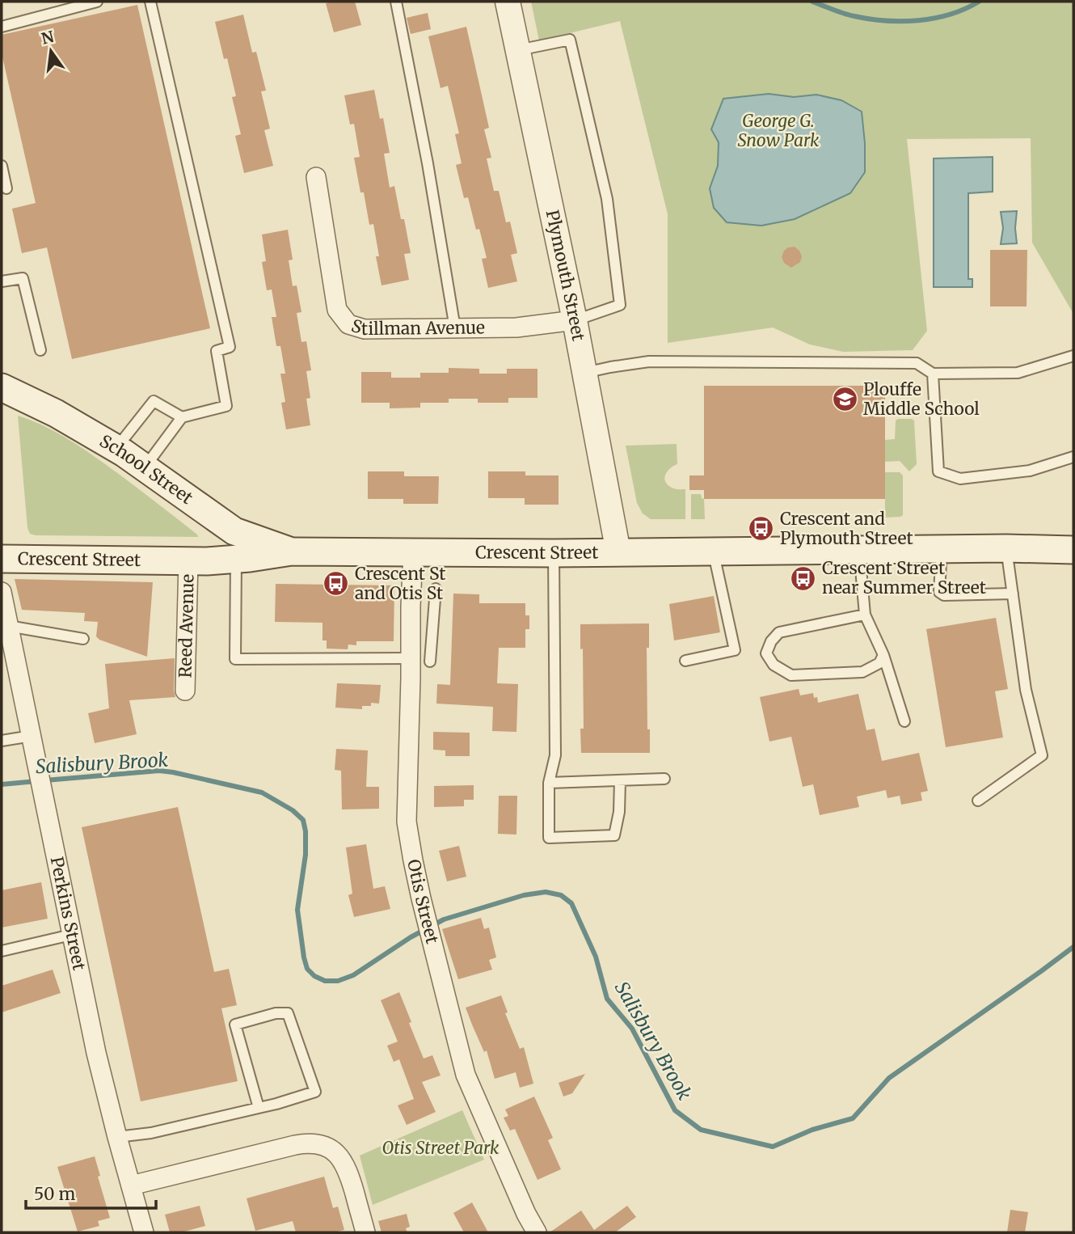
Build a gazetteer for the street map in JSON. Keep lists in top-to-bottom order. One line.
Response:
{"streets":{"main road":["School Street","Crescent Street"],"street":["Plymouth Street","Stillman Avenue","Reed Avenue","Otis Street","Perkins Street"]},"crossings":[["Plymouth Street","Stillman Avenue"],["Plymouth Street","Crescent Street"],["School Street","Crescent Street"],["Crescent Street","Reed Avenue"],["Crescent Street","Otis Street"]],"water":["Salisbury Brook"],"parks":["George G. Snow Park","Otis Street Park"],"places":{"school or university":["Plouffe Middle School"],"bus stop":["Crescent and Plymouth Street","Crescent Street near Summer Street","Crescent St and Otis St"]},"scale_bar":"50 m","north":"top"}
